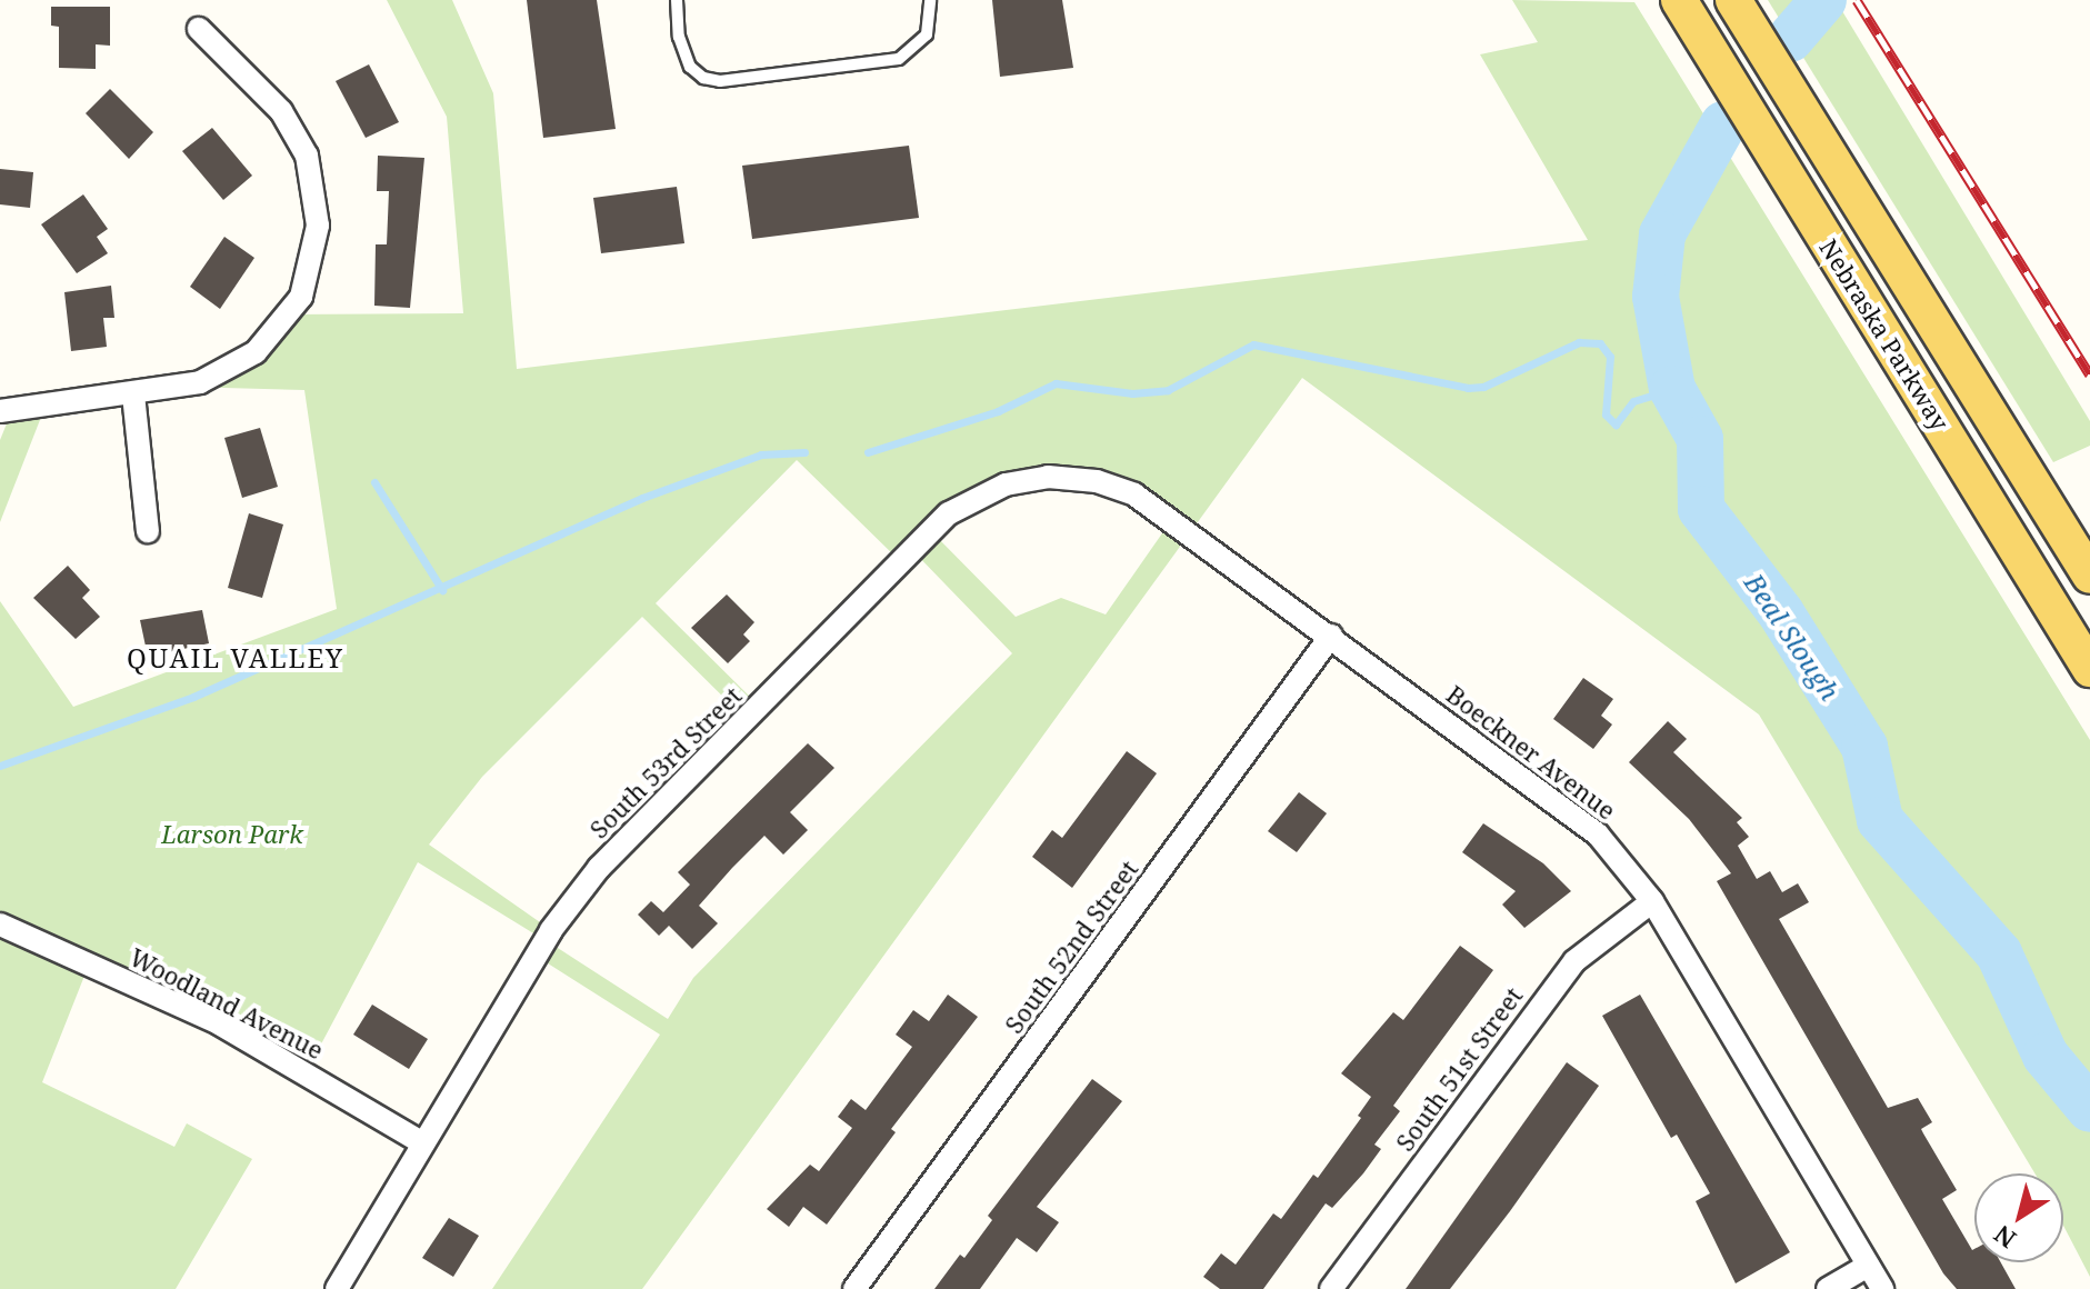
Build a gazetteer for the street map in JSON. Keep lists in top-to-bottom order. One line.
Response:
{"streets":{"main road":["Nebraska Parkway"],"street":["Boeckner Avenue","South 53rd Street","South 52nd Street","Woodland Avenue","South 51st Street"]},"crossings":[["Boeckner Avenue","South 53rd Street"],["Boeckner Avenue","South 52nd Street"],["Boeckner Avenue","South 51st Street"],["South 53rd Street","Woodland Avenue"]],"districts":["QUAIL VALLEY"],"water":["Beal Slough"],"parks":["Larson Park"],"north":"bottom left"}
